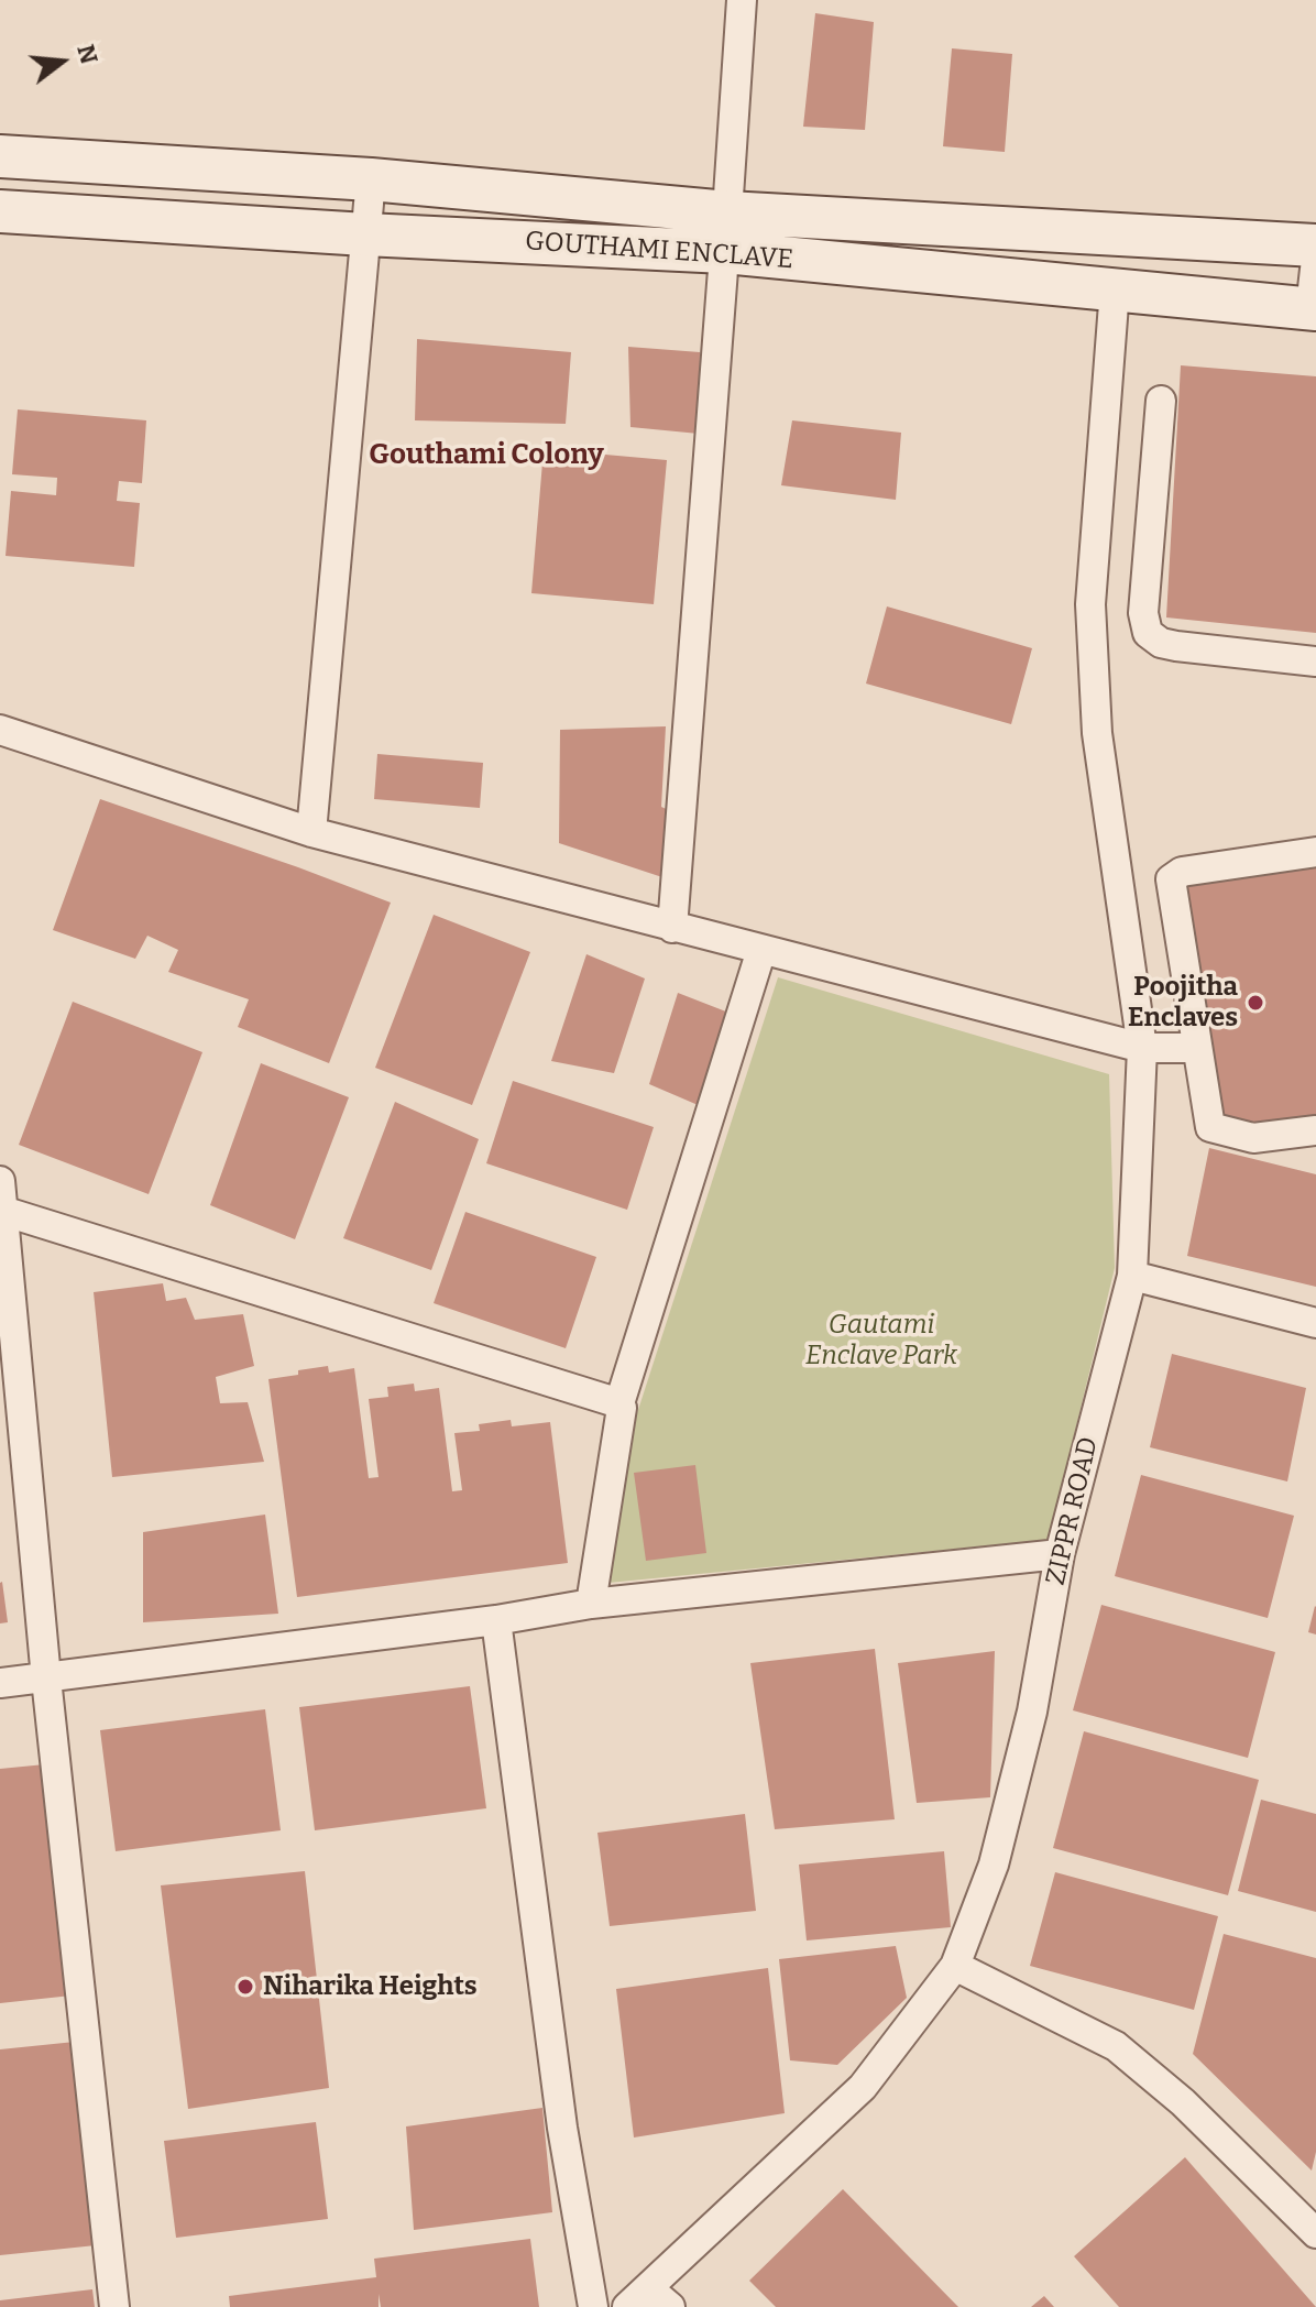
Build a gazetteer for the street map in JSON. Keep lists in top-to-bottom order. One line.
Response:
{"streets":{"street":["GOUTHAMI ENCLAVE","ZIPPR ROAD"]},"crossings":[["GOUTHAMI ENCLAVE","ZIPPR ROAD"]],"districts":["Gouthami Colony"],"parks":["Gautami Enclave Park"],"places":["Poojitha Enclaves","Niharika Heights"],"north":"right"}
